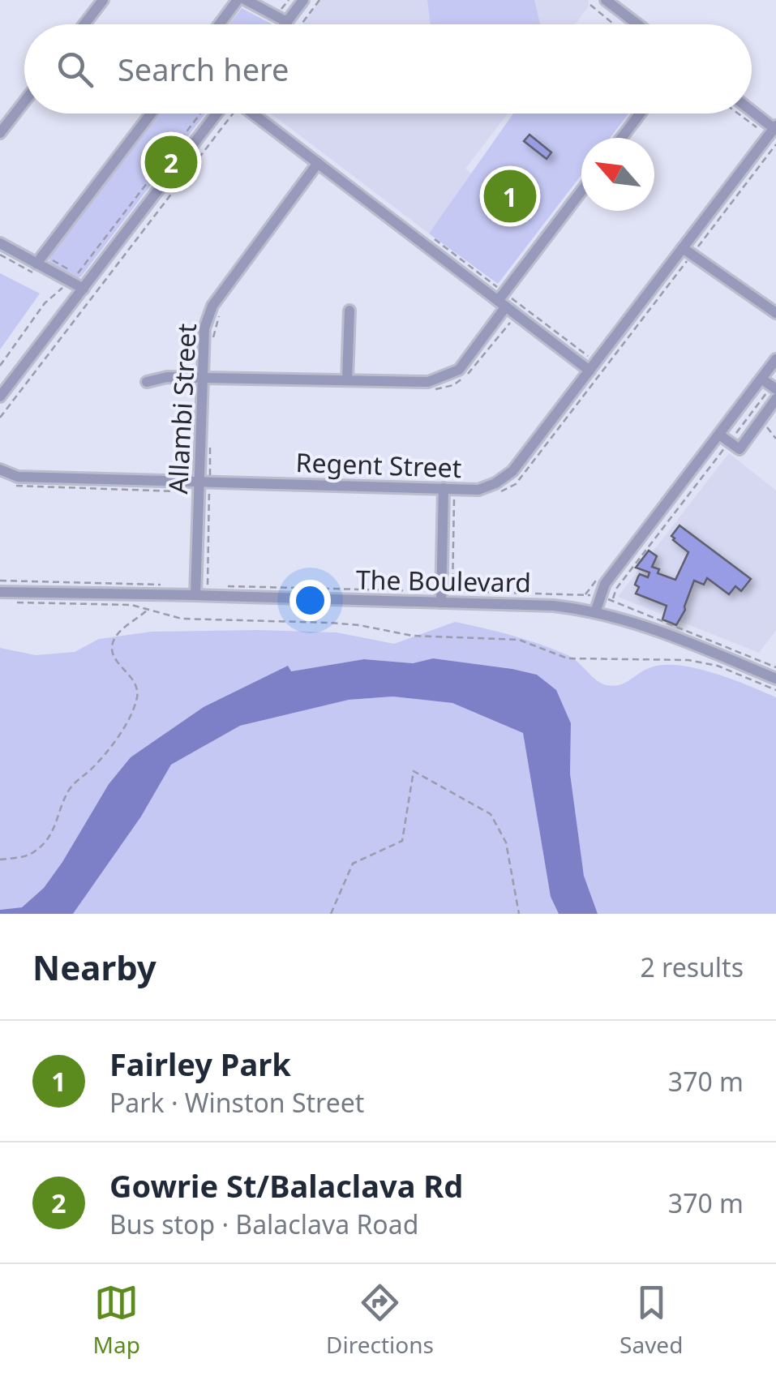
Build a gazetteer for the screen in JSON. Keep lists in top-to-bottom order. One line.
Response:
{"streets":{"street":["Allambi Street","Regent Street","The Boulevard"]},"crossings":[["Allambi Street","Regent Street"],["Allambi Street","The Boulevard"]],"north":"top left","page":{"search":"Search here","pins":["2","1"],"heading":["Nearby","2 results"],"list":[{"mark":"1","name":"Fairley Park","note":"Park · Winston Street","value":"370 m"},{"mark":"2","name":"Gowrie St/Balaclava Rd","note":"Bus stop · Balaclava Road","value":"370 m"}],"nav":["Map","Directions","Saved"]}}
